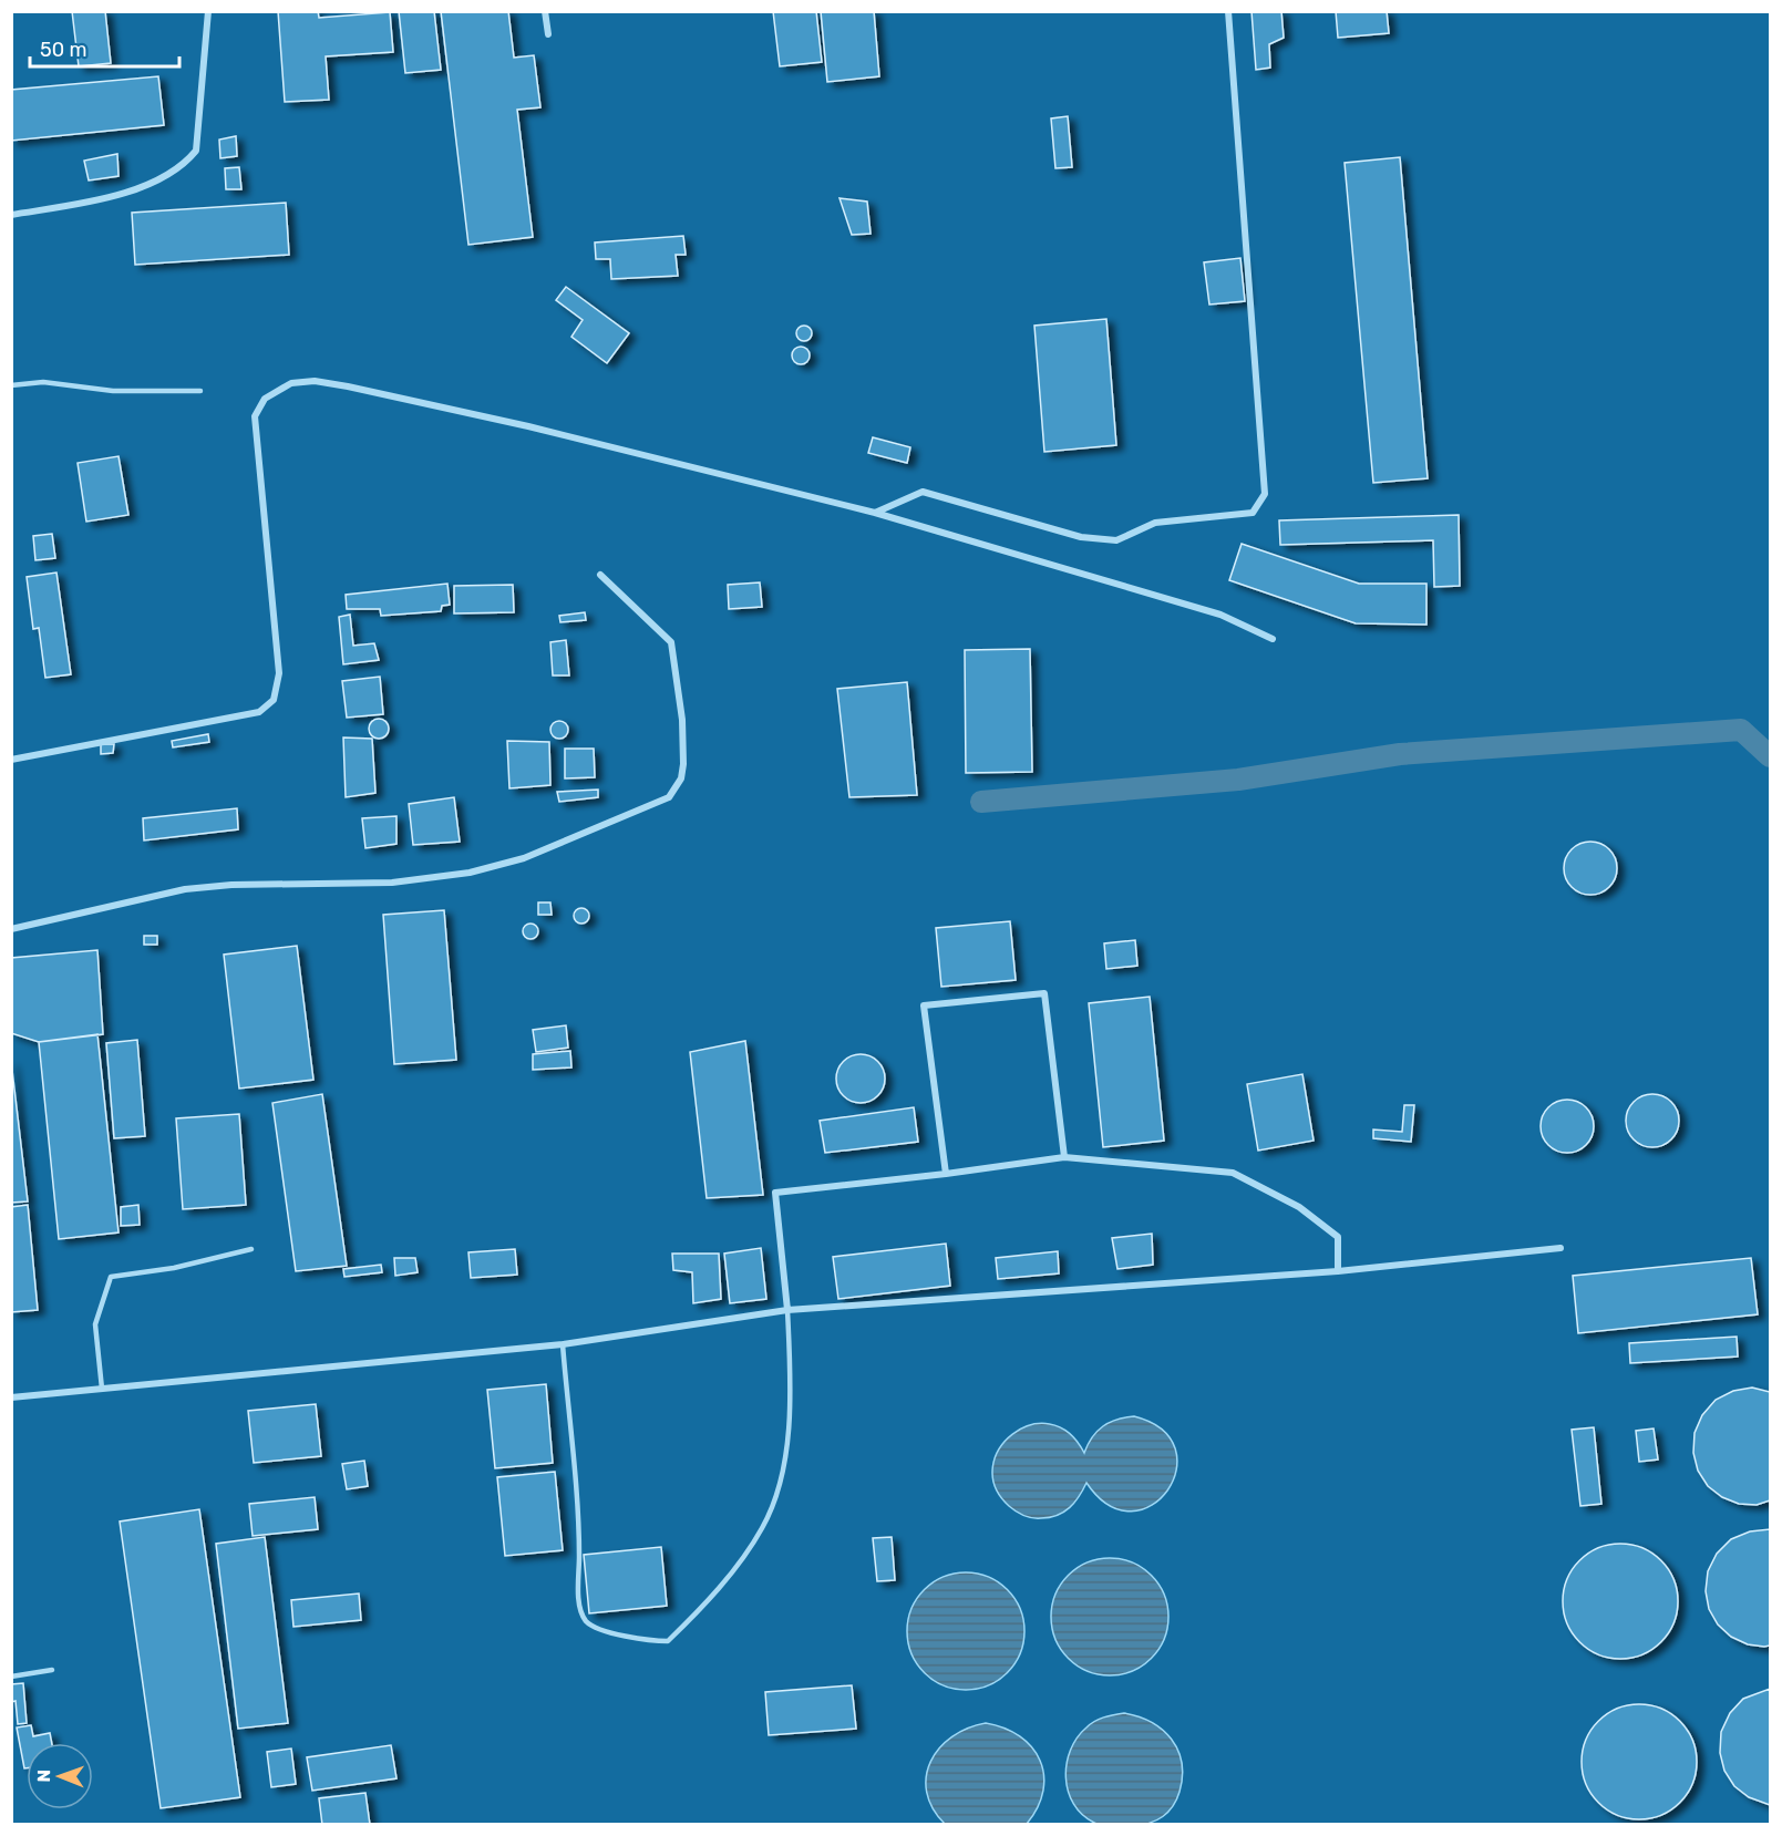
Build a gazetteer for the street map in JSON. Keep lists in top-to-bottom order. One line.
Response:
{"scale_bar":"50 m","north":"left"}
